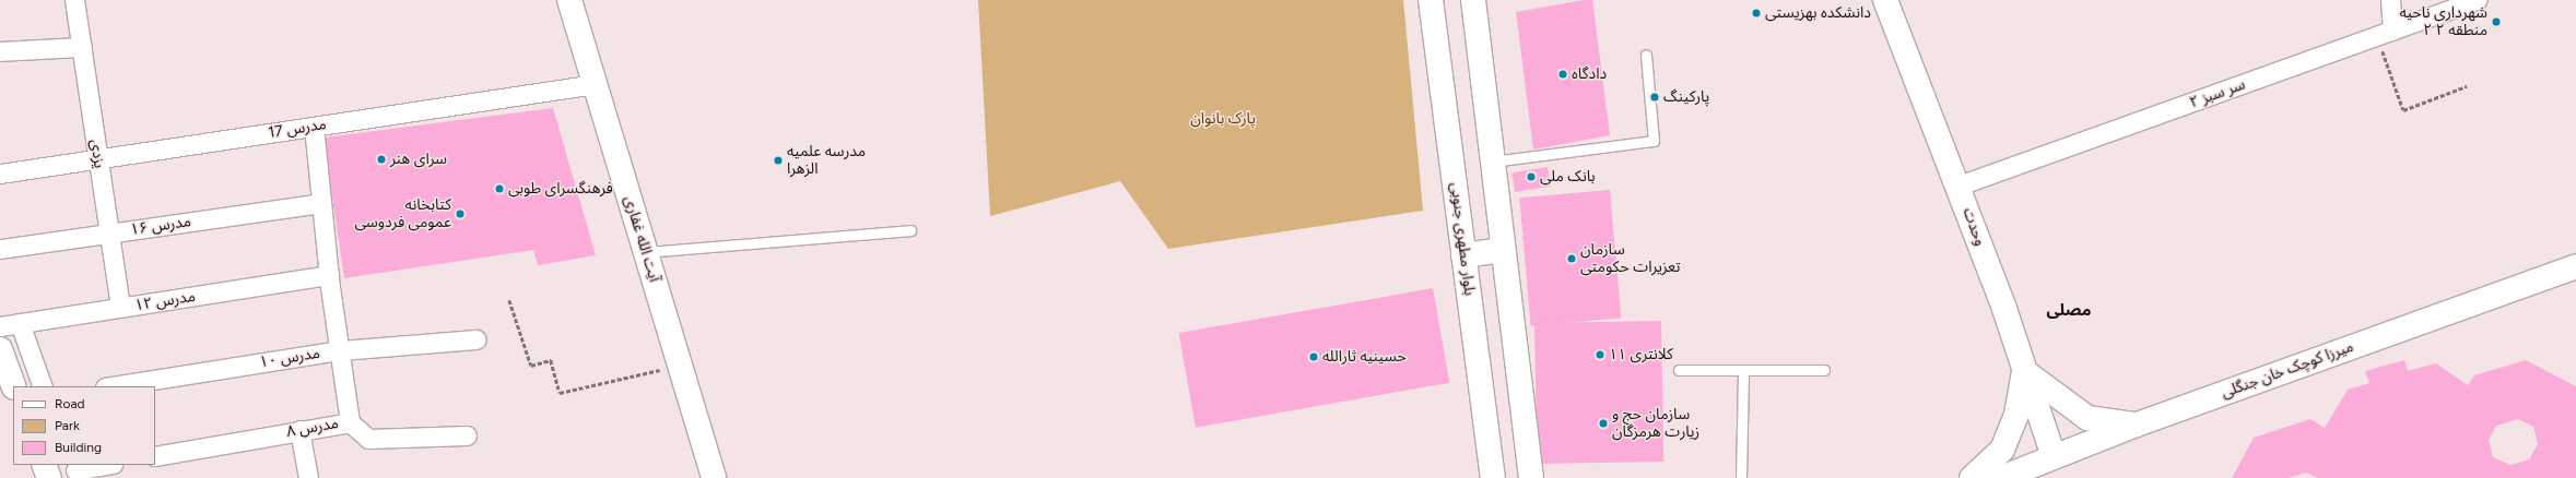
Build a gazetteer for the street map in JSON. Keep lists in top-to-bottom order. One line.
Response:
{"streets":{"street":["سر سبز ۲","مدرس 17","یزدی","مدرس ۱۶","وحدت","آیت الله غفاری","بلوار مطهری جنوبی","مدرس ۱۲","مدرس ۱۰","میرزا کوچک خان جنگلی","مدرس ۸"]},"crossings":[["سر سبز ۲","وحدت"],["مدرس 17","یزدی"],["مدرس 17","آیت الله غفاری"],["یزدی","مدرس ۱۶"],["یزدی","مدرس ۱۲"],["وحدت","میرزا کوچک خان جنگلی"]],"districts":["مصلی"],"parks":["پارک بانوان"],"places":["دانشکده بهزیستی","شهرداری ناحیه ۲ منطقه ۲","دادگاه","پارکینگ","سرای هنر","مدرسه علمیه الزهرا","بانک ملی","فرهنگسرای طوبی","کتابخانه عمومی فردوسی","سازمان تعزیرات حکومتی","کلانتری ۱۱","حسینیه ثارالله","سازمان حج و زیارت هرمزگان"],"legend":["Road","Park","Building"]}
